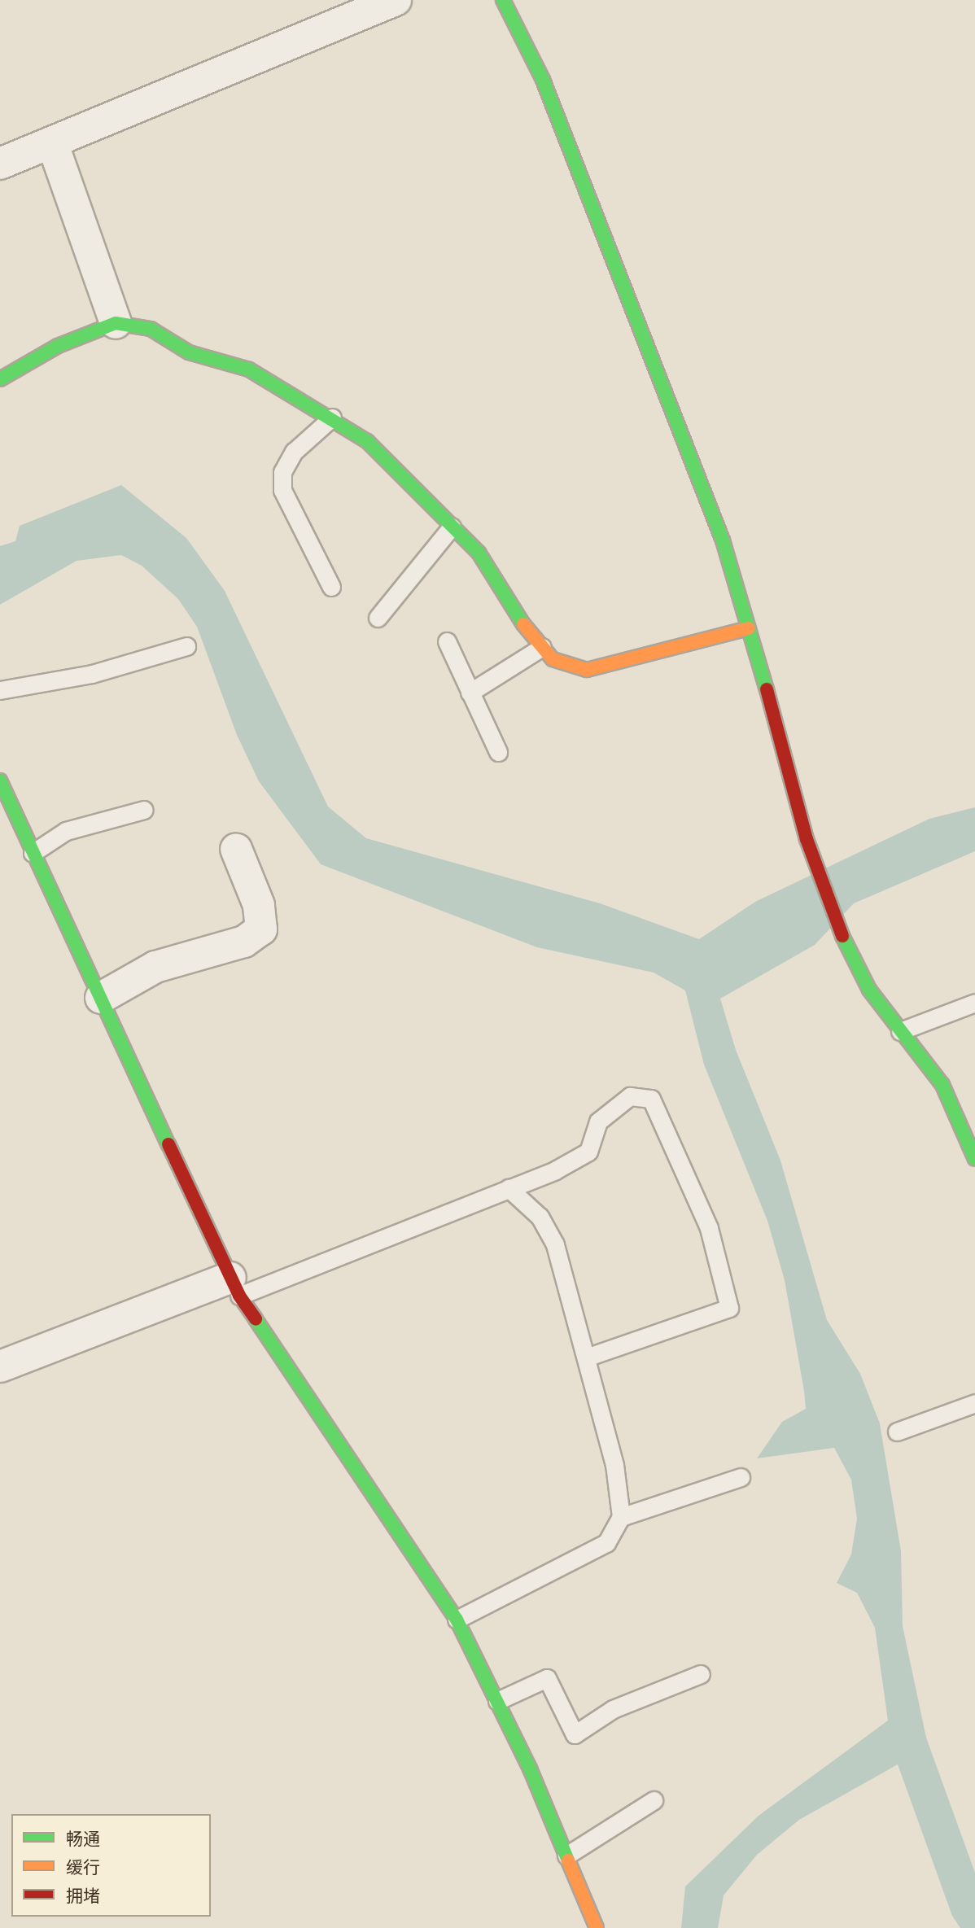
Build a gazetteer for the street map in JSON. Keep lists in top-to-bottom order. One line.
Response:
{"legend":["畅通","缓行","拥堵"]}
